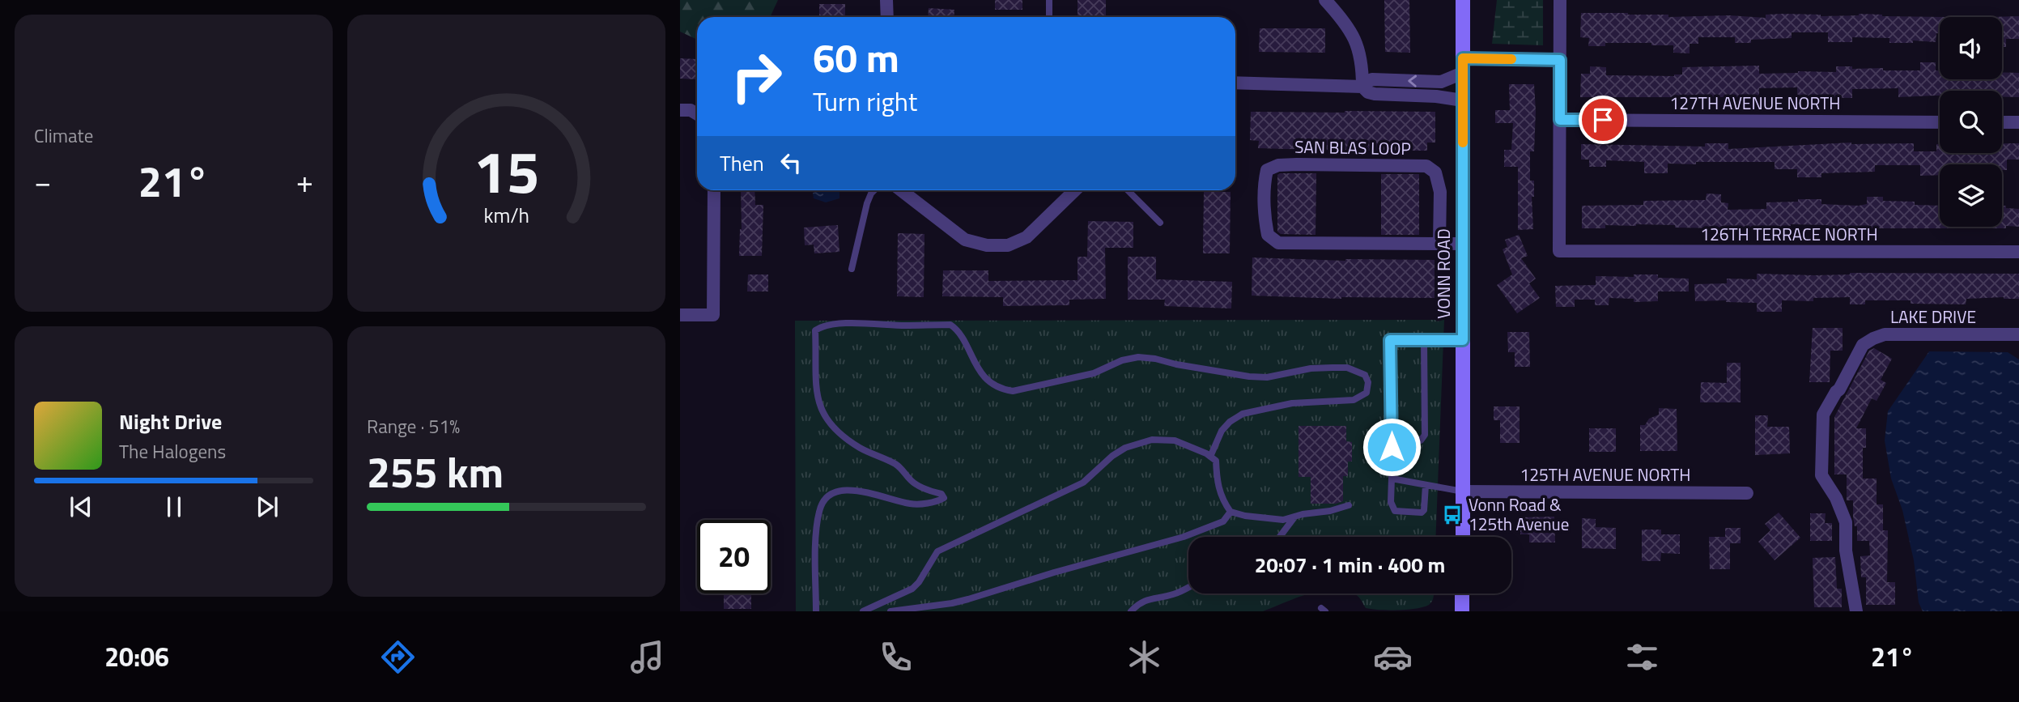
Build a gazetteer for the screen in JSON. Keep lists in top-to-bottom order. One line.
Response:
{"streets":{"street":["127TH AVENUE NORTH","SAN BLAS LOOP","126TH TERRACE NORTH","VONN ROAD","LAKE DRIVE","125TH AVENUE NORTH"]},"crossings":[["127TH AVENUE NORTH","126TH TERRACE NORTH"],["SAN BLAS LOOP","VONN ROAD"],["VONN ROAD","125TH AVENUE NORTH"]],"places":{"bus stop":["Vonn Road & 125th Avenue"]},"page":{"tile":["Climate",["Range · 51%","255 km"]],"turn":["60 m","Turn right"],"then":"Then","heat":["−","21°","+"],"song":["Night Drive","The Halogens"],"limit":"20","trip":"20:07 · 1 min · 400 m","tabs":["20:06","21°"],"gauge":["15","km/h"]}}
